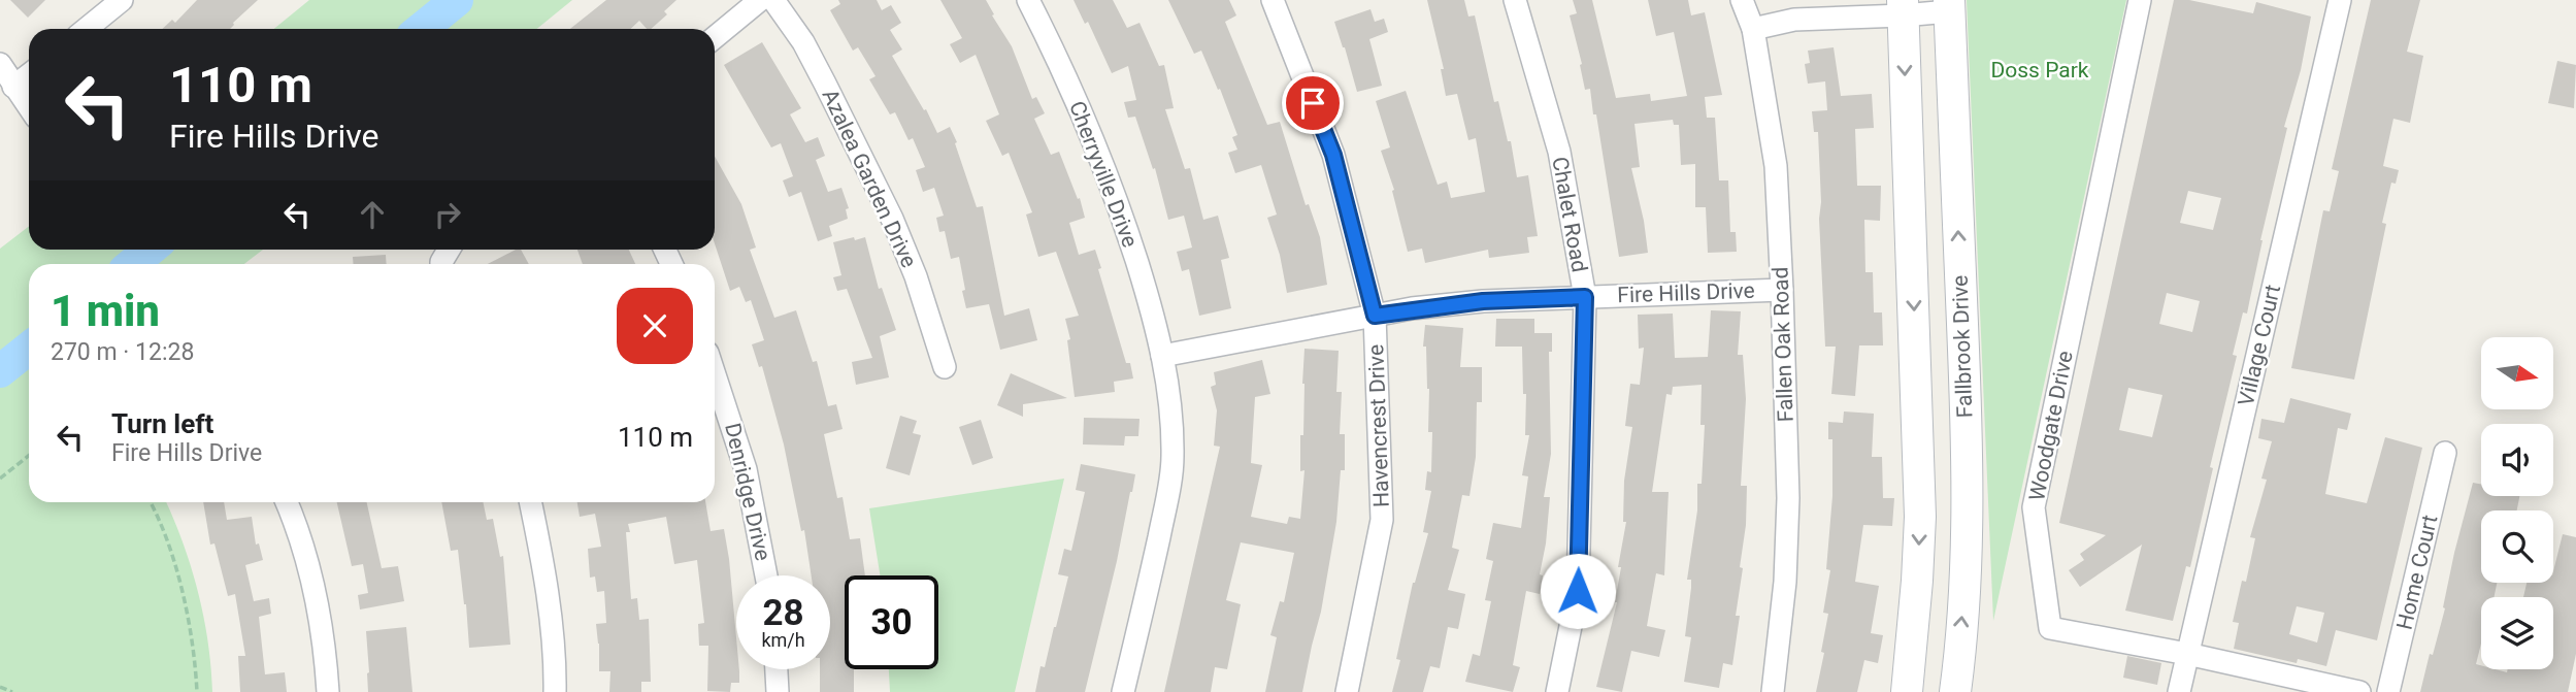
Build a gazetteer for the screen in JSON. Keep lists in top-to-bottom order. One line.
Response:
{"streets":{"main road":["Fallbrook Drive"],"street":["Cherryville Drive","Azalea Garden Drive","Chalet Road","Fire Hills Drive","Fallen Oak Road","Village Court","Havencrest Drive","Woodgate Drive","Denridge Drive","Home Court"]},"crossings":[["Chalet Road","Fire Hills Drive"],["Fire Hills Drive","Fallen Oak Road"],["Fire Hills Drive","Havencrest Drive"],["Village Court","Woodgate Drive"]],"parks":["Doss Park"],"north":"right","page":{"turn":["110 m","Fire Hills Drive"],"heading":["1 min","270 m · 12:28"],"list":[{"name":"Turn left","note":"Fire Hills Drive","value":"110 m"}],"speed":"28 km/h","limit":"30"}}
